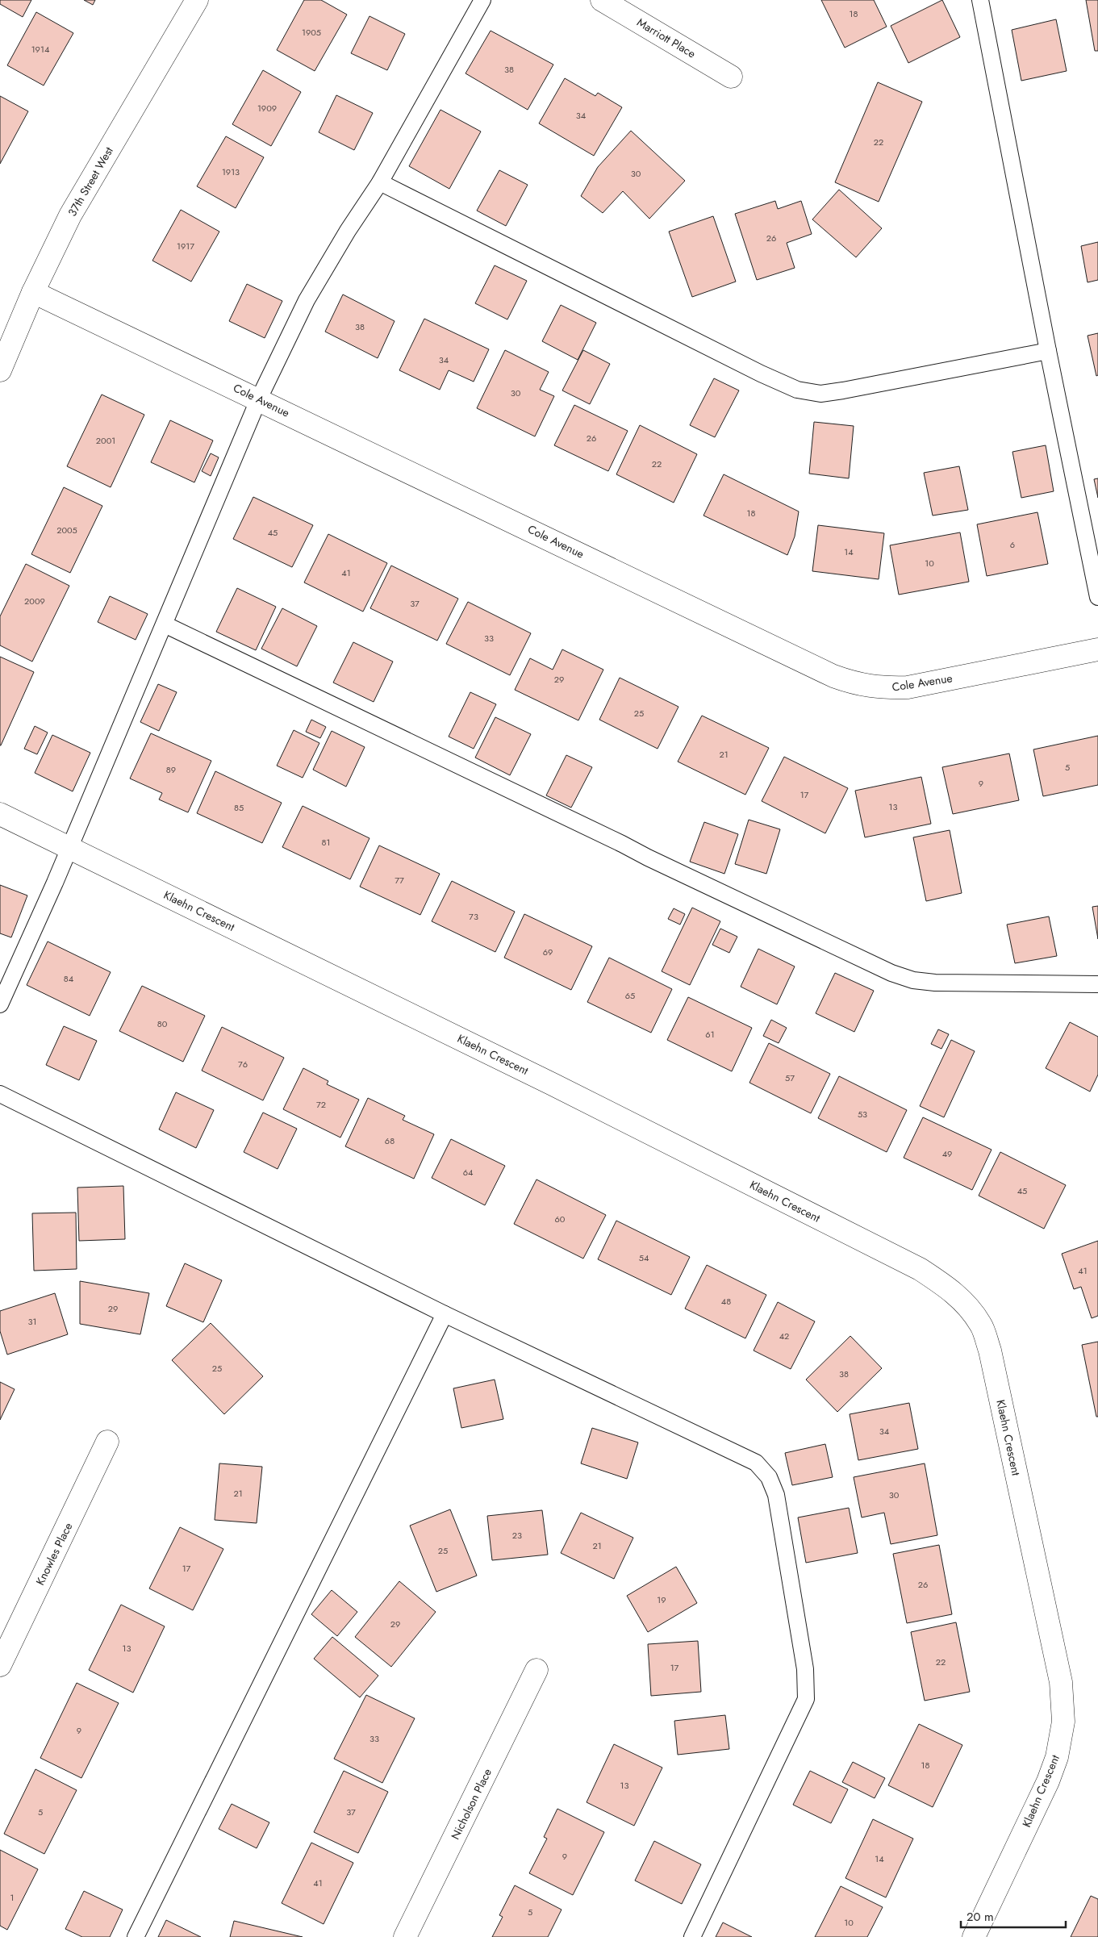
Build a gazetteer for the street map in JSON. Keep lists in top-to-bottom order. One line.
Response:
{"streets":{"street":["Marriott Place","37th Street West","Cole Avenue","Klaehn Crescent","Knowles Place","Nicholson Place"]},"crossings":[["37th Street West","Cole Avenue"]],"house_numbers":["18","1905","1914","38","1909","34","22","1913","30","26","1917","38","34","30","26","2001","22","18","2005","45","6","14","10","41","2009","37","33","29","25","21","5","89","9","17","13","85","81","77","73","69","84","65","80","61","76","57","72","53","68","49","64","45","60","54","41","48","29","31","42","25","38","34","21","30","23","21","25","17","26","19","29","13","22","17","9","33","18","13","5","37","9","14","41","1","5","10"],"scale_bar":"20 m"}
